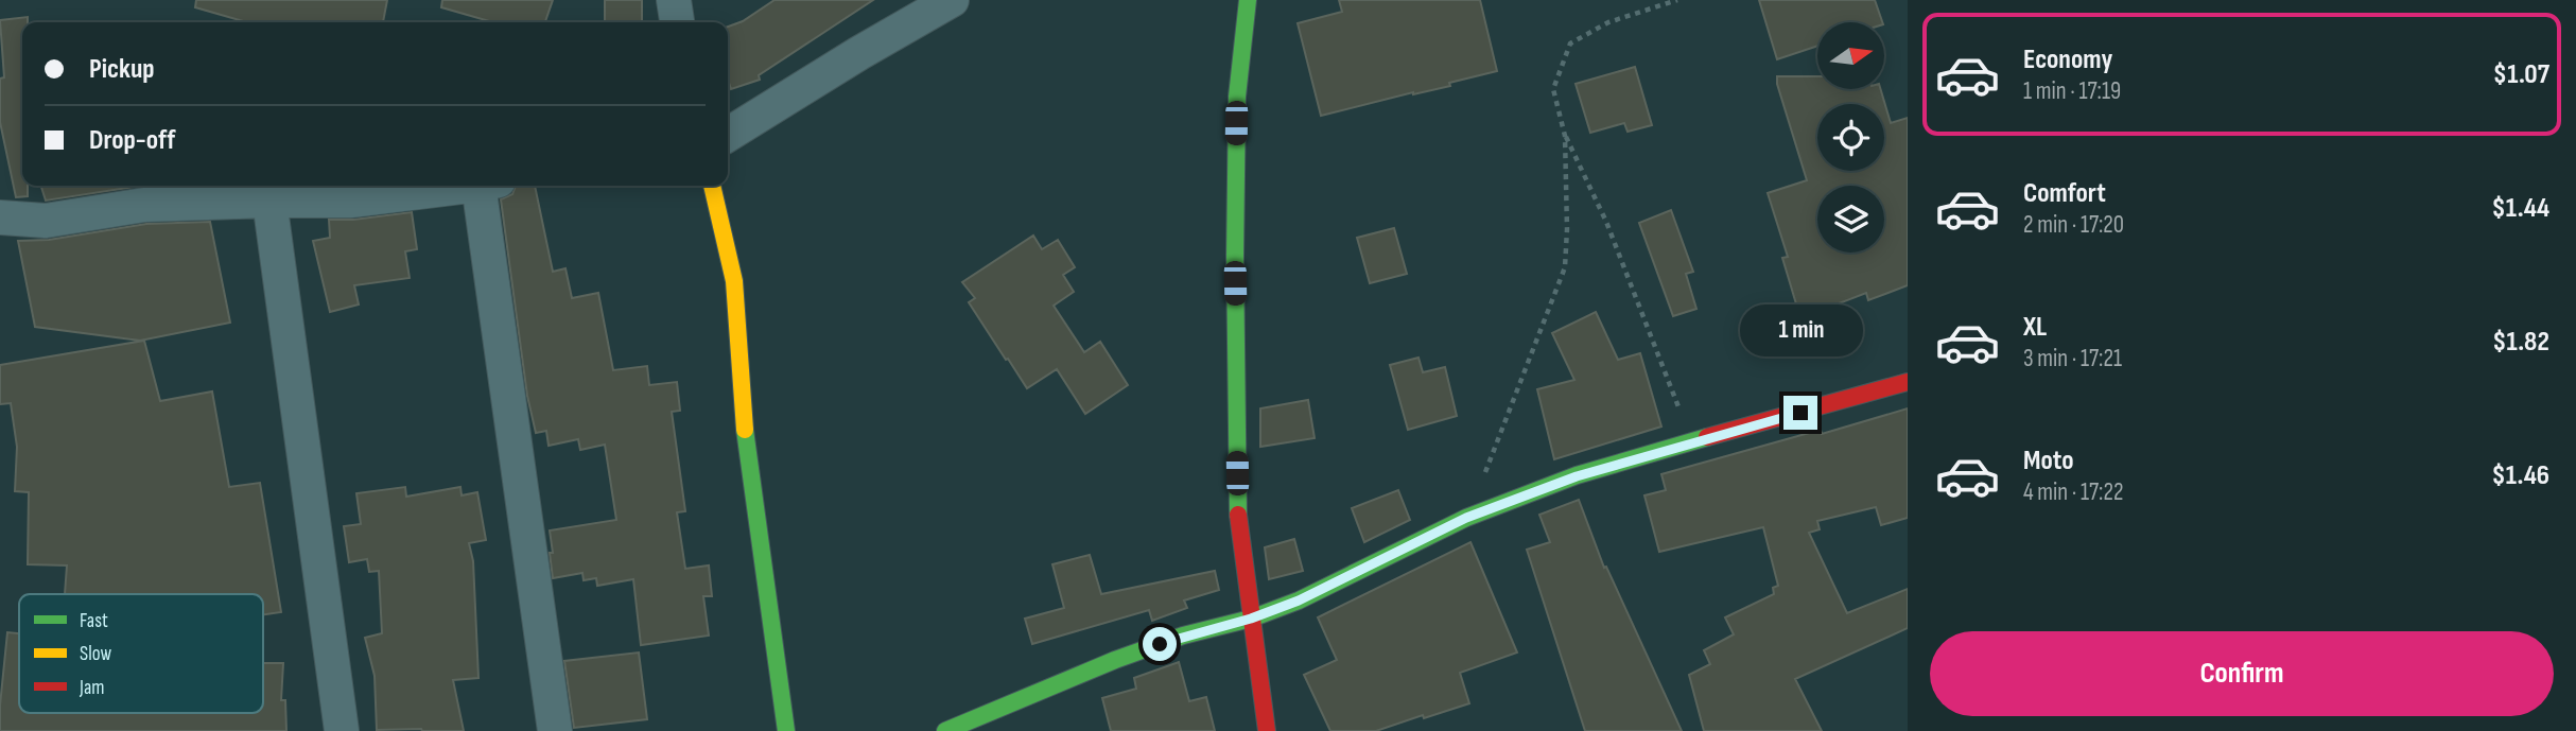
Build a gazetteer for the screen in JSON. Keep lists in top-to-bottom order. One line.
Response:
{"legend":["Fast","Slow","Jam"],"north":"right","page":{"list":[{"name":"Economy","note":"1 min · 17:19","value":"$1.07"},{"name":"Comfort","note":"2 min · 17:20","value":"$1.44"},{"name":"XL","note":"3 min · 17:21","value":"$1.82"},{"name":"Moto","note":"4 min · 17:22","value":"$1.46"}],"banner":["Pickup","Drop-off"],"bubble":"1 min","buttons":"Confirm"}}
